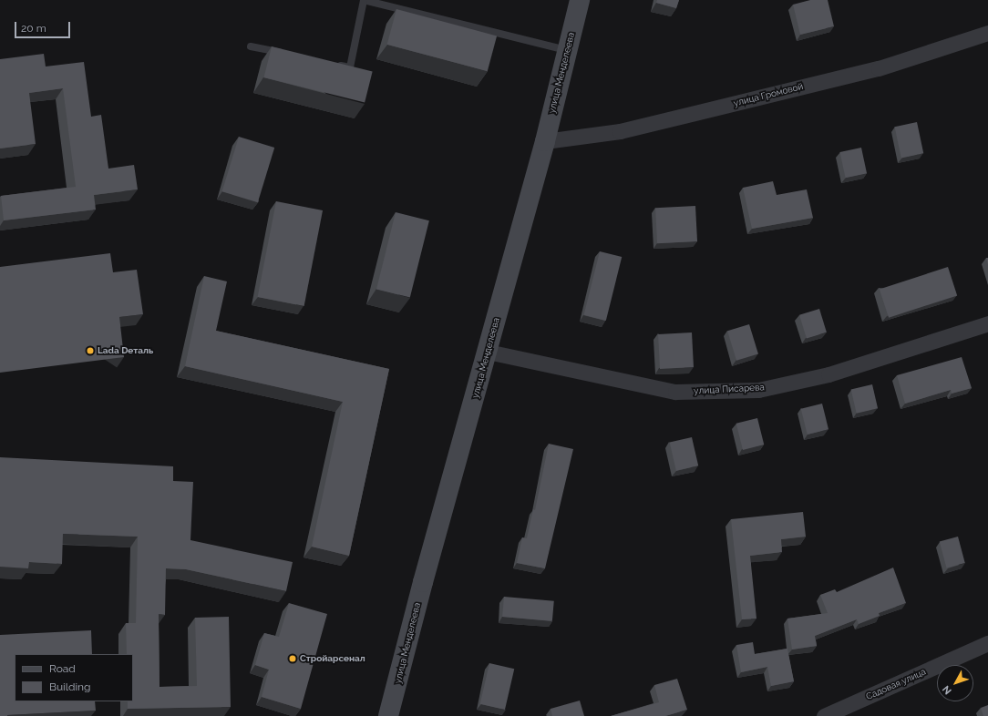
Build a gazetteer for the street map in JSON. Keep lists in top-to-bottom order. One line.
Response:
{"streets":{"main road":["улица Менделеева"],"street":["улица Громовой","улица Писарева","Садовая улица"]},"crossings":[["улица Менделеева","улица Громовой"],["улица Менделеева","улица Писарева"]],"places":["Lada Dеталь","Стройарсенал"],"legend":["Road","Building"],"scale_bar":"20 m","north":"bottom left"}
